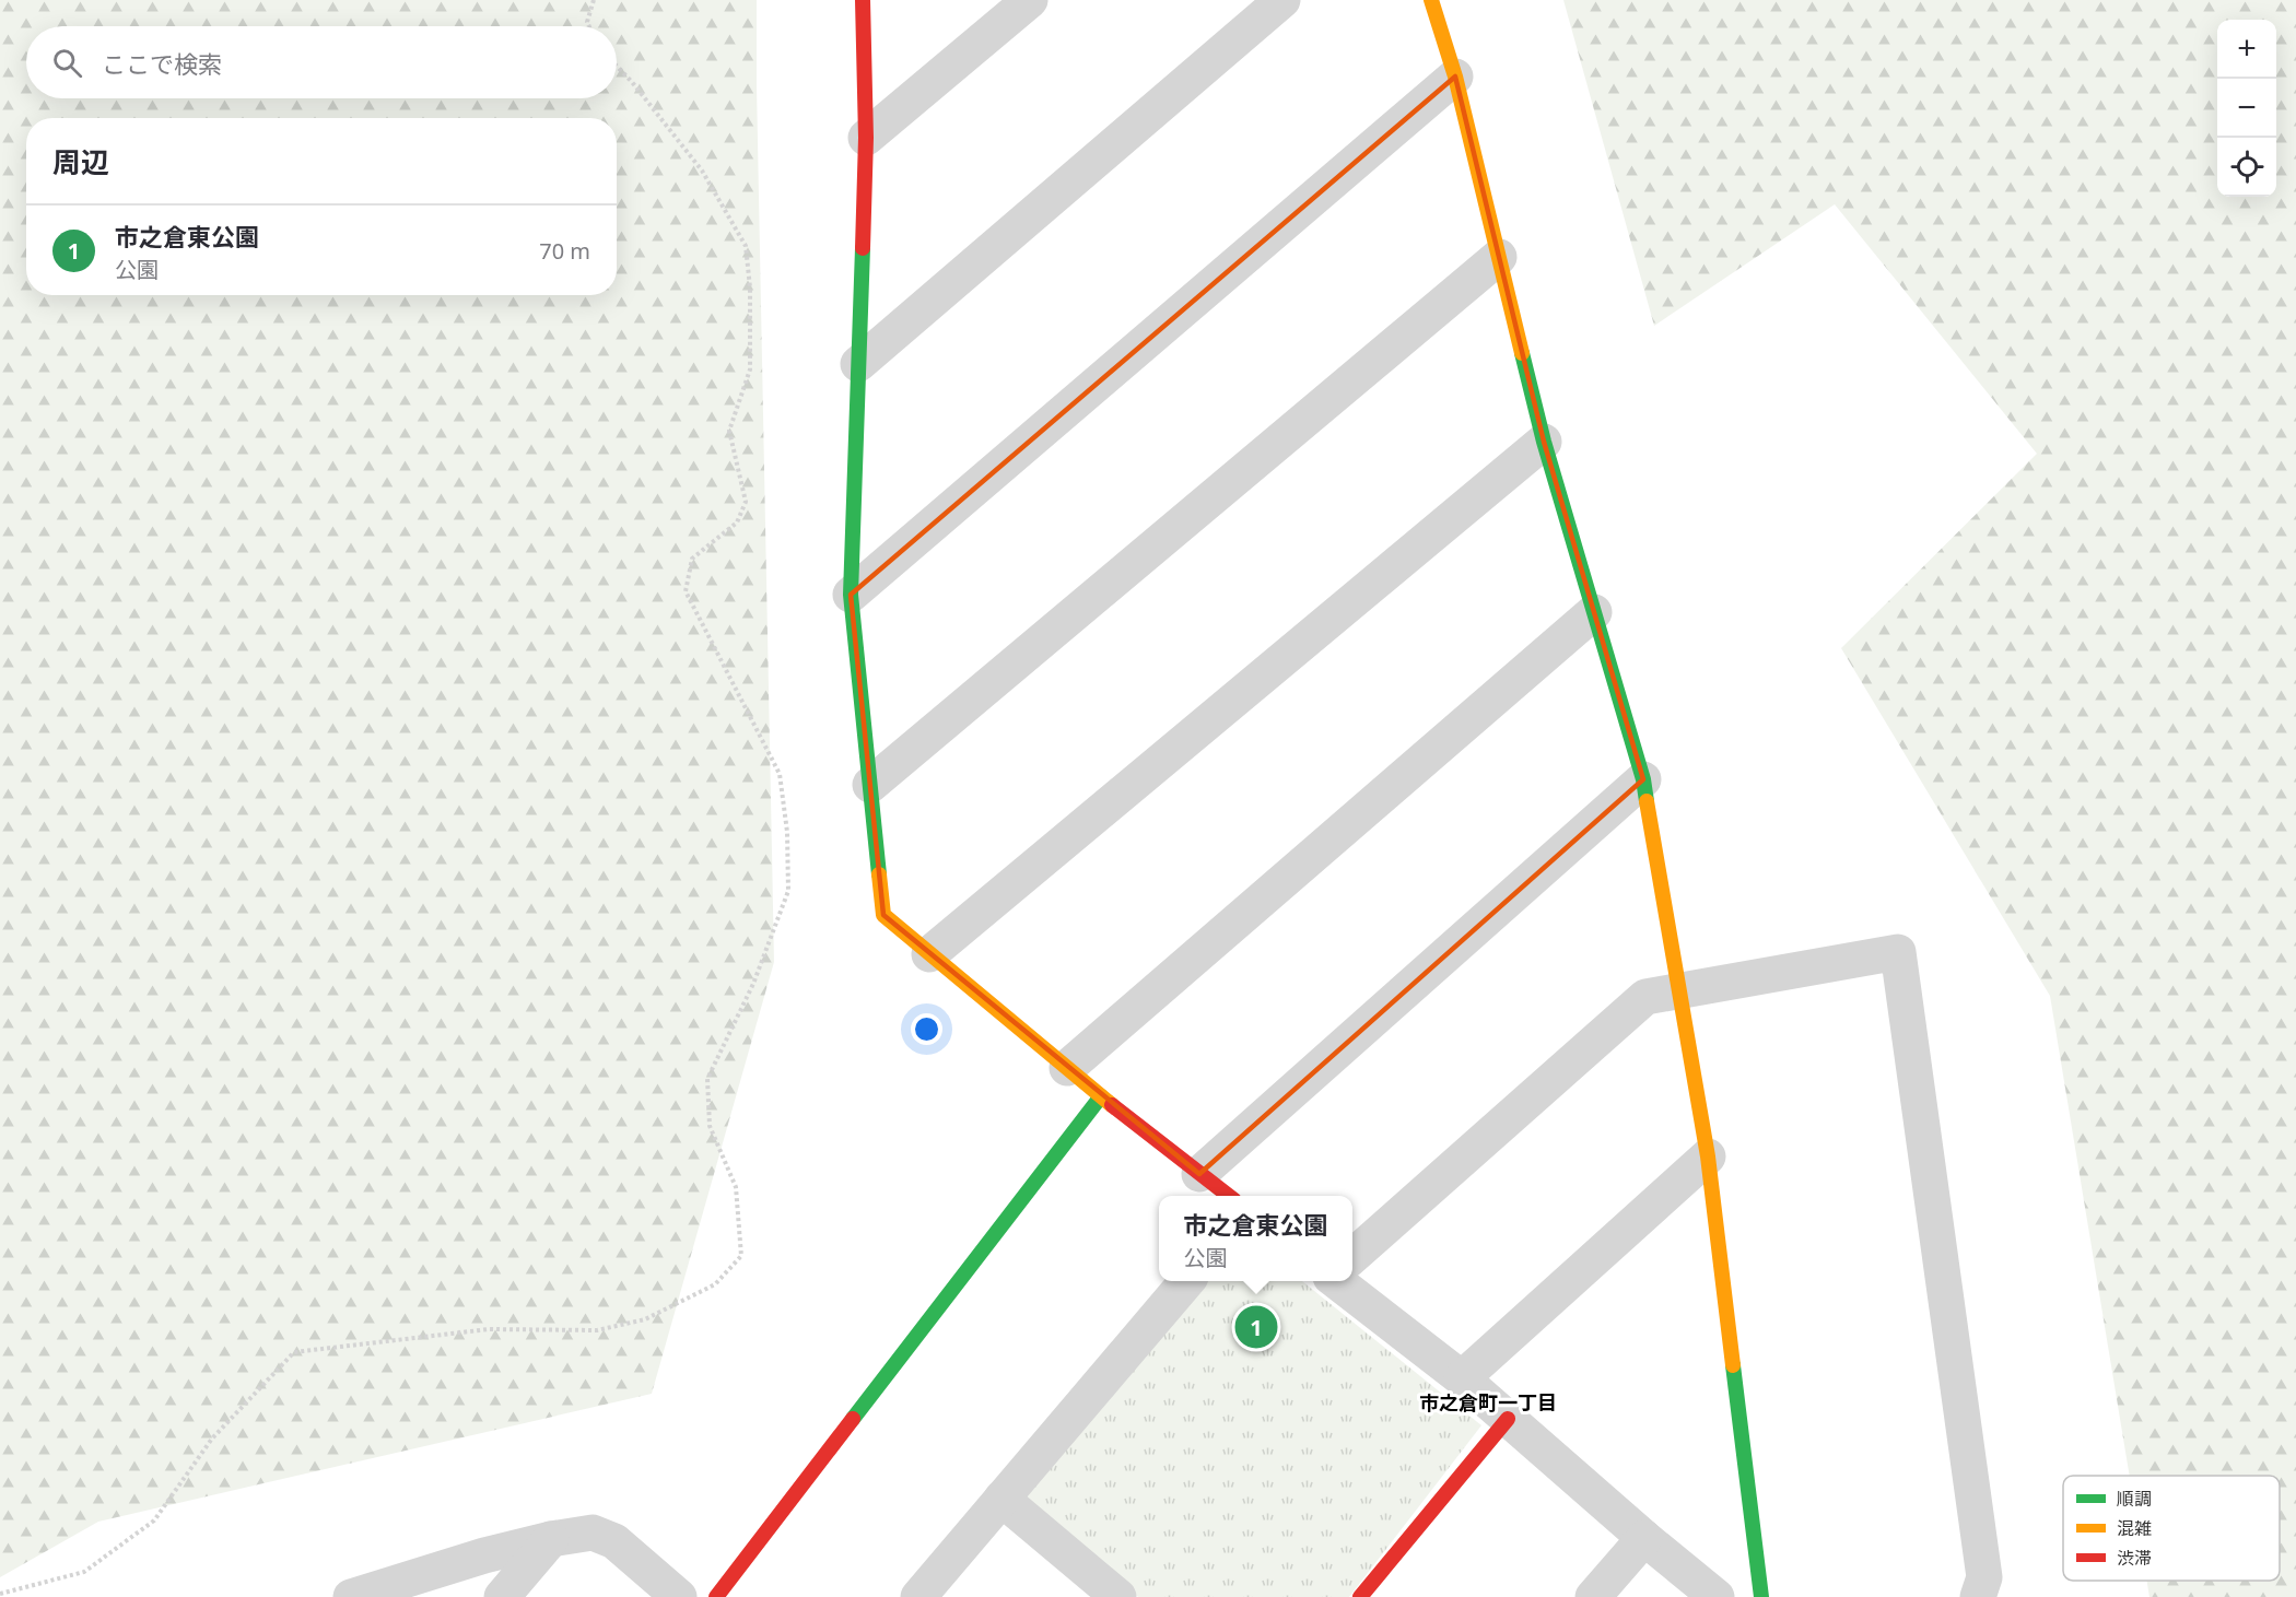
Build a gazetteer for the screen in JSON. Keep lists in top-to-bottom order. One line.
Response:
{"districts":["市之倉町一丁目"],"legend":["順調","混雑","渋滞"],"page":{"map_buttons":["+","−"],"search":"ここで検索","heading":"周辺","list":[{"mark":"1","name":"市之倉東公園","note":"公園","value":"70 m"}],"popup":["市之倉東公園","公園"],"pins":"1"}}
